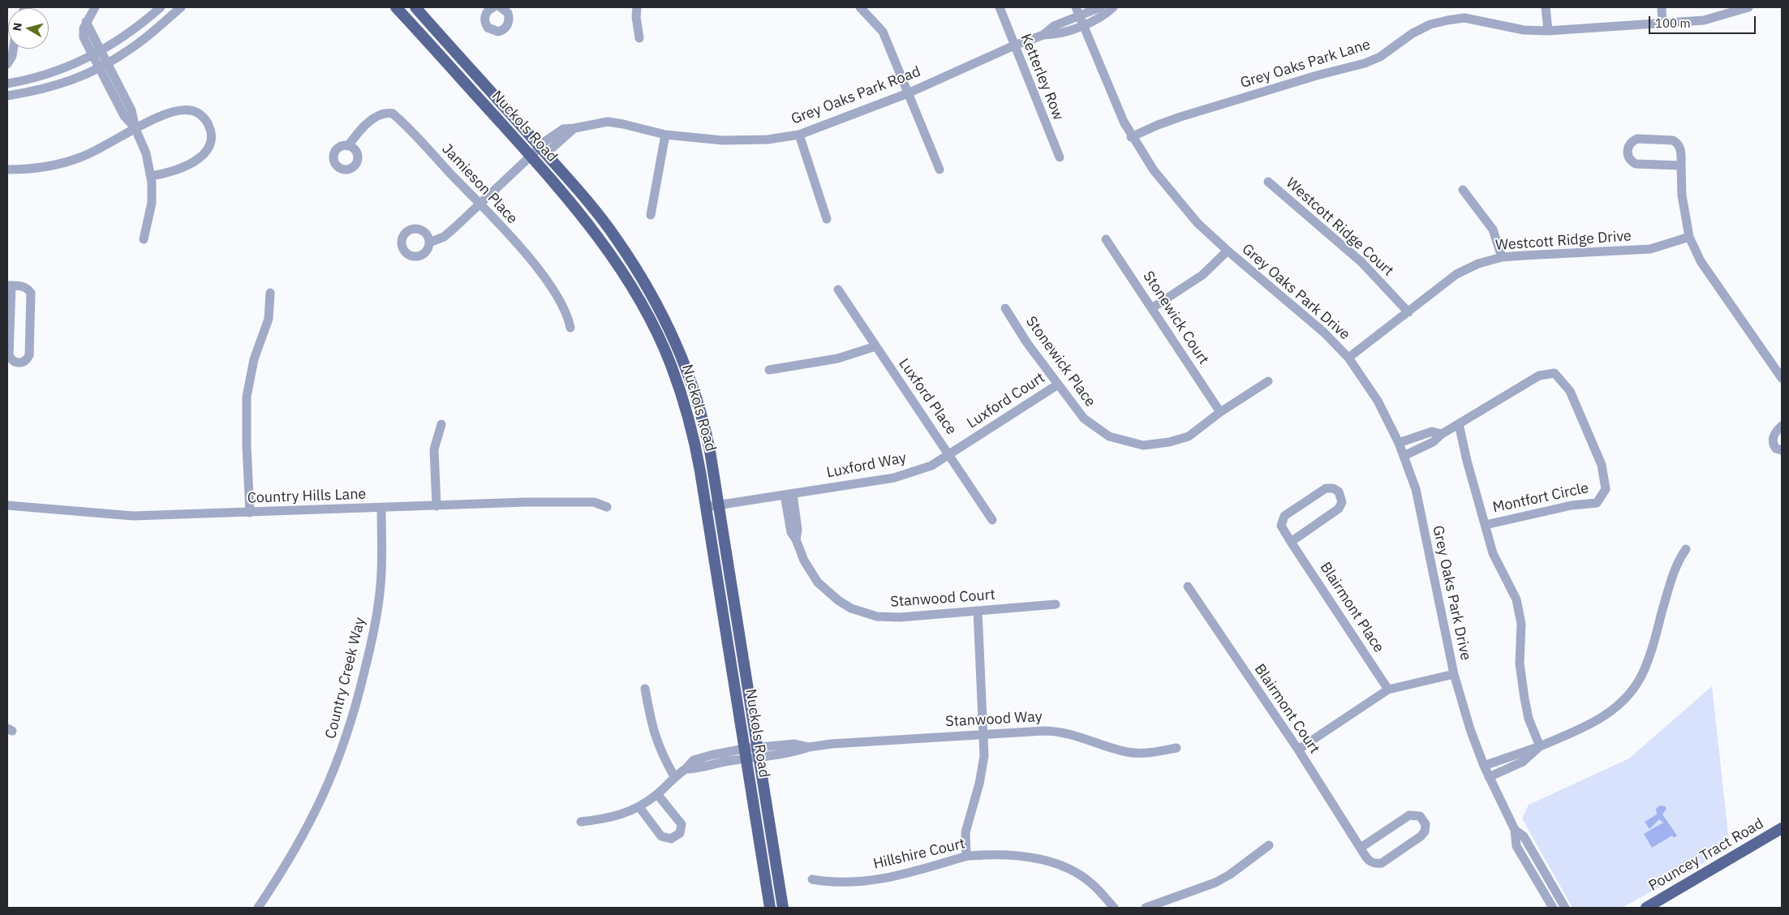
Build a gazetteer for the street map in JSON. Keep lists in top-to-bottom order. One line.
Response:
{"streets":{"main road":["Nuckols Road","Pouncey Tract Road"],"street":["Grey Oaks Park Lane","Ketterley Row","Grey Oaks Park Road","Jamieson Place","Westcott Ridge Court","Westcott Ridge Drive","Grey Oaks Park Drive","Stonewick Court","Stonewick Place","Luxford Place","Luxford Court","Luxford Way","Country Hills Lane","Montfort Circle","Stanwood Court","Blairmont Place","Country Creek Way","Blairmont Court","Stanwood Way","Hillshire Court"]},"crossings":[["Grey Oaks Park Lane","Grey Oaks Park Drive"],["Ketterley Row","Grey Oaks Park Road"],["Grey Oaks Park Road","Nuckols Road"],["Grey Oaks Park Road","Jamieson Place"],["Grey Oaks Park Road","Grey Oaks Park Drive"],["Nuckols Road","Luxford Way"],["Nuckols Road","Stanwood Way"],["Westcott Ridge Court","Westcott Ridge Drive"],["Westcott Ridge Drive","Grey Oaks Park Drive"],["Grey Oaks Park Drive","Montfort Circle"],["Stonewick Court","Stonewick Place"],["Stonewick Place","Luxford Court"],["Luxford Place","Luxford Court"],["Luxford Place","Luxford Way"],["Luxford Court","Luxford Way"],["Luxford Way","Stanwood Court"],["Country Hills Lane","Country Creek Way"]],"scale_bar":"100 m","north":"left"}
